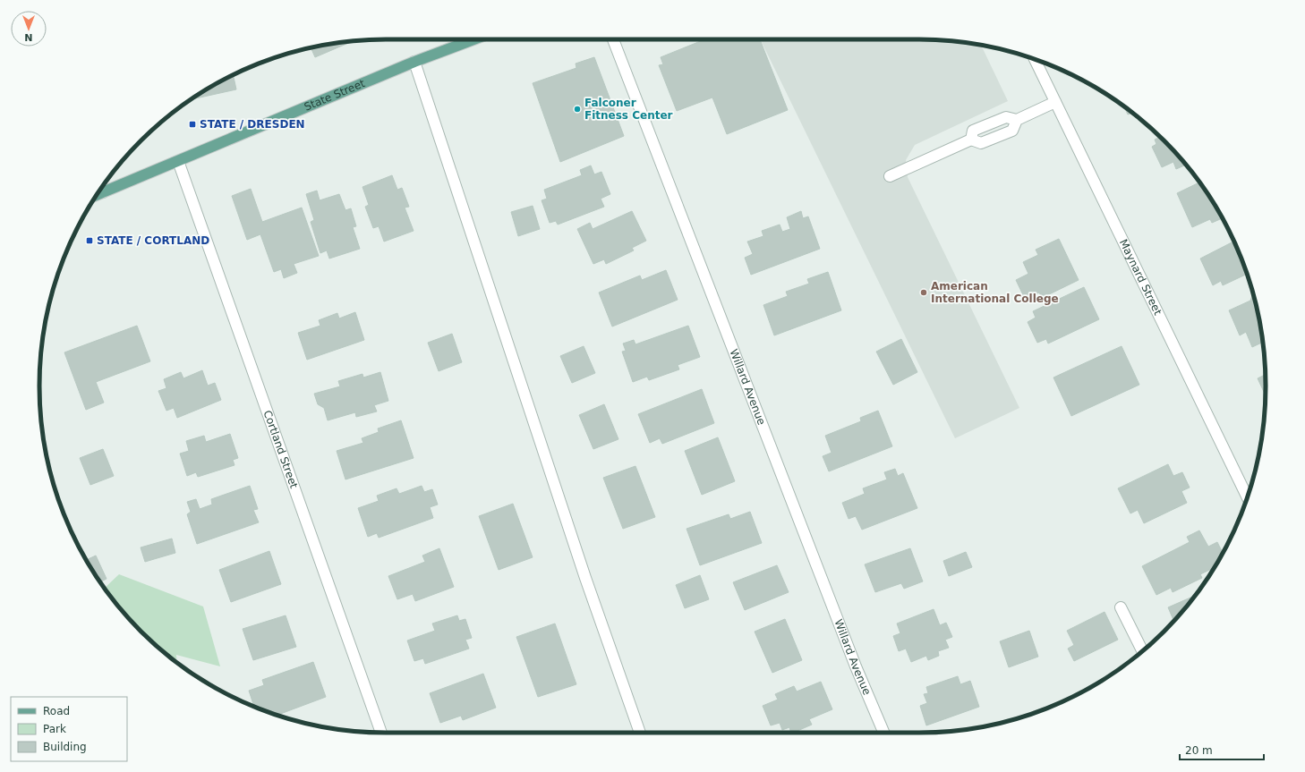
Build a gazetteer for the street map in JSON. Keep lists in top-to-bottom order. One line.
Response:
{"streets":{"main road":["State Street"],"street":["Maynard Street","Willard Avenue","Cortland Street"]},"crossings":[["State Street","Cortland Street"]],"places":{"other":["Falconer Fitness Center","American International College"],"transit":["STATE / DRESDEN","STATE / CORTLAND"]},"legend":["Road","Park","Building"],"scale_bar":"20 m","north":"bottom"}
